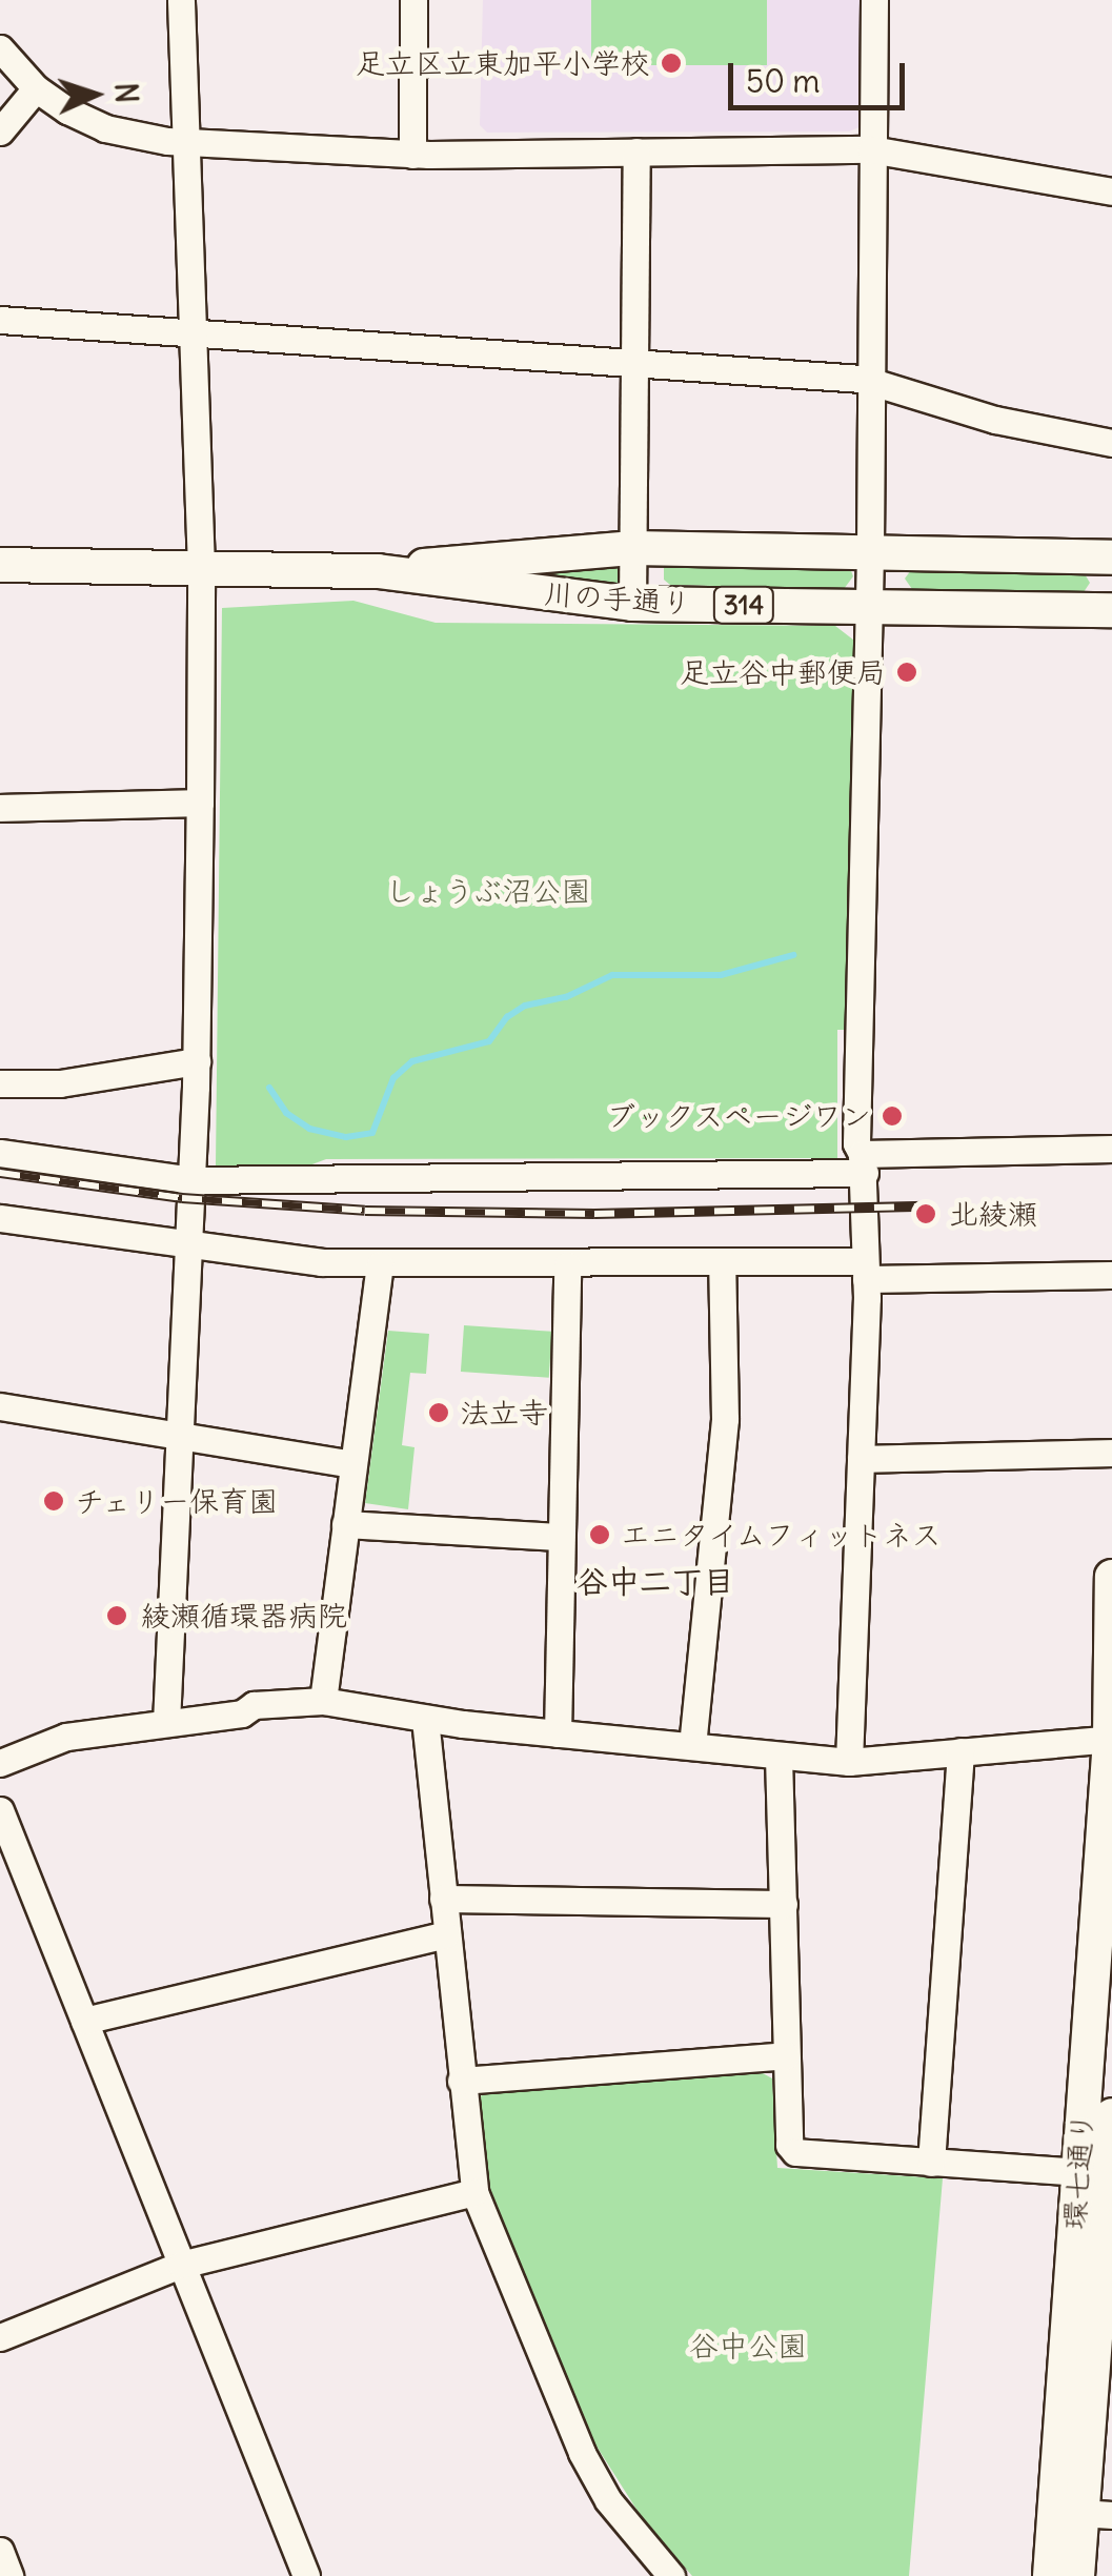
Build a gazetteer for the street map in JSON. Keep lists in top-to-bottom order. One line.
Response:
{"streets":{"main road":["川の手通り","314","環七通り"]},"districts":["谷中二丁目"],"parks":["しょうぶ沼公園","谷中公園"],"places":["足立区立東加平小学校","足立谷中郵便局","ブックスページワン","北綾瀬","法立寺","チェリー保育園","エニタイムフィットネス","綾瀬循環器病院"],"scale_bar":"50 m","north":"right"}
